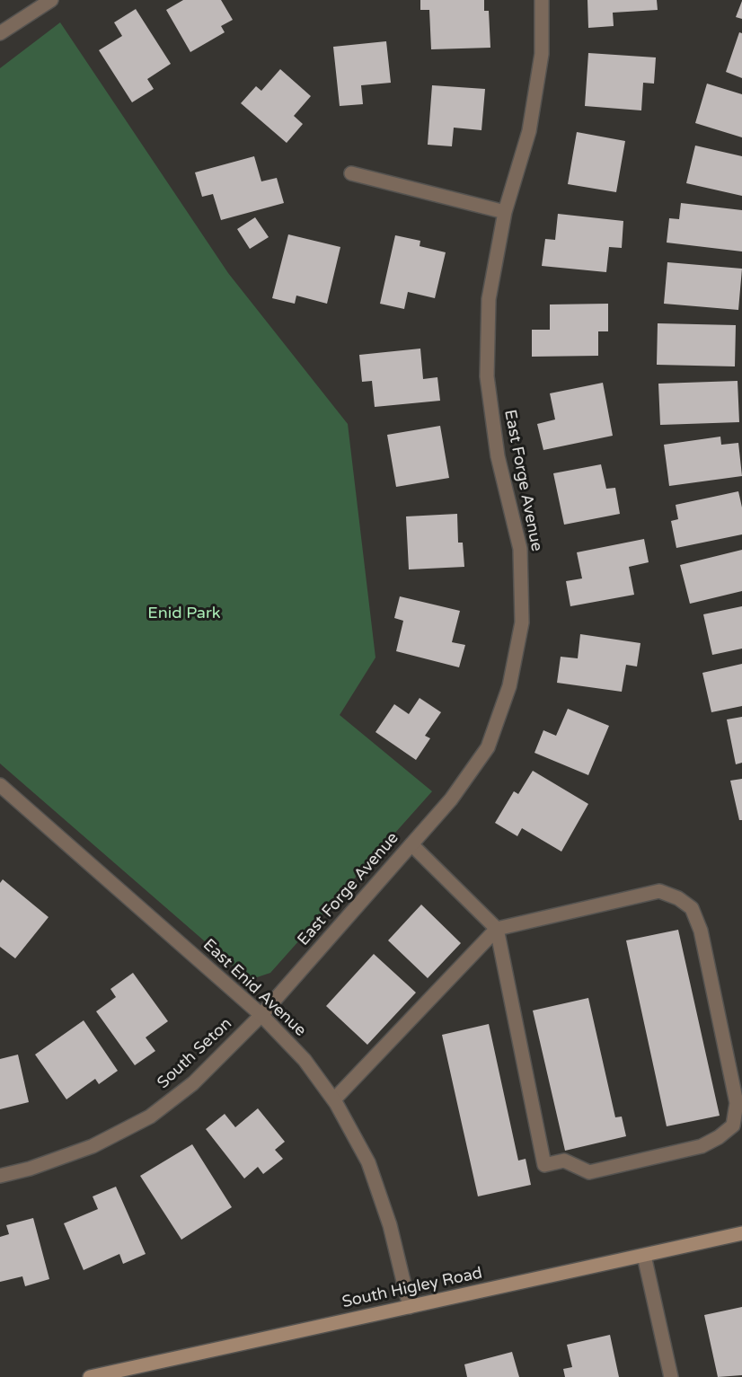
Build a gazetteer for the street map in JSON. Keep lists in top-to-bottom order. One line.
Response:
{"streets":{"main road":["South Higley Road"],"street":["East Forge Avenue","East Enid Avenue","South Seton"]},"crossings":[["East Forge Avenue","East Enid Avenue"],["East Forge Avenue","South Seton"],["East Enid Avenue","South Seton"],["East Enid Avenue","South Higley Road"]],"parks":["Enid Park"]}
